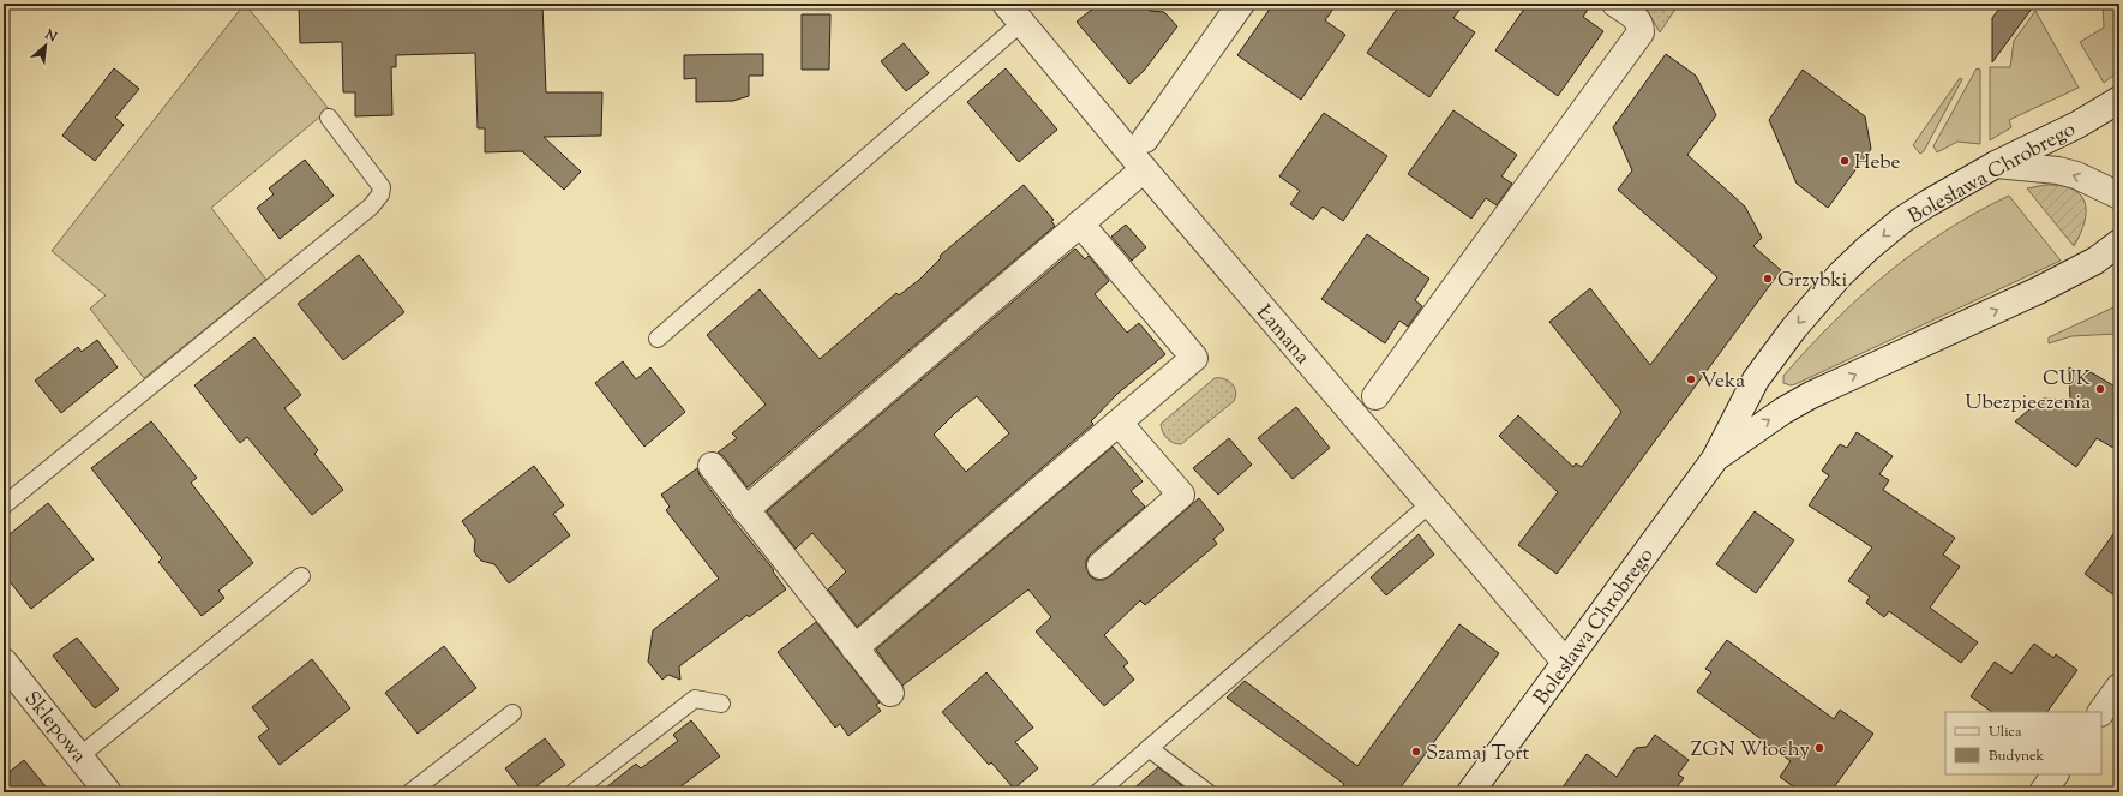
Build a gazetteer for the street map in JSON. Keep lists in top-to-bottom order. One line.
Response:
{"streets":{"street":["Bolesława Chrobrego","Łamana","Sklepowa"]},"crossings":[["Bolesława Chrobrego","Łamana"]],"places":["Hebe","Grzybki","Veka","CUK Ubezpieczenia","ZGN Włochy","Szamaj Tort"],"legend":["Ulica","Budynek"],"north":"top right"}
